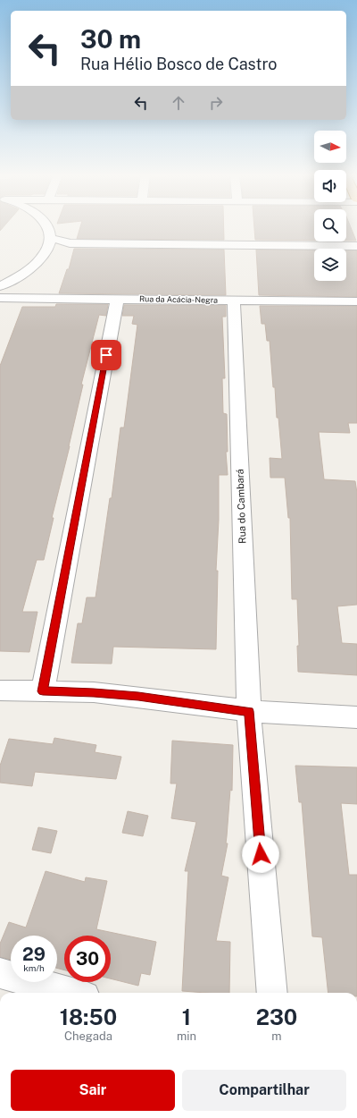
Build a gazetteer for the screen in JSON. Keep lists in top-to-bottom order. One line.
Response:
{"streets":{"street":["Rua da Acácia-Negra","Rua do Cambará"]},"crossings":[["Rua da Acácia-Negra","Rua do Cambará"]],"north":"right","page":{"turn":["30 m","Rua Hélio Bosco de Castro"],"speed":"29 km/h","limit":"30","eta":["18:50","Chegada","1","min","230","m"],"buttons":["Sair","Compartilhar"]}}
